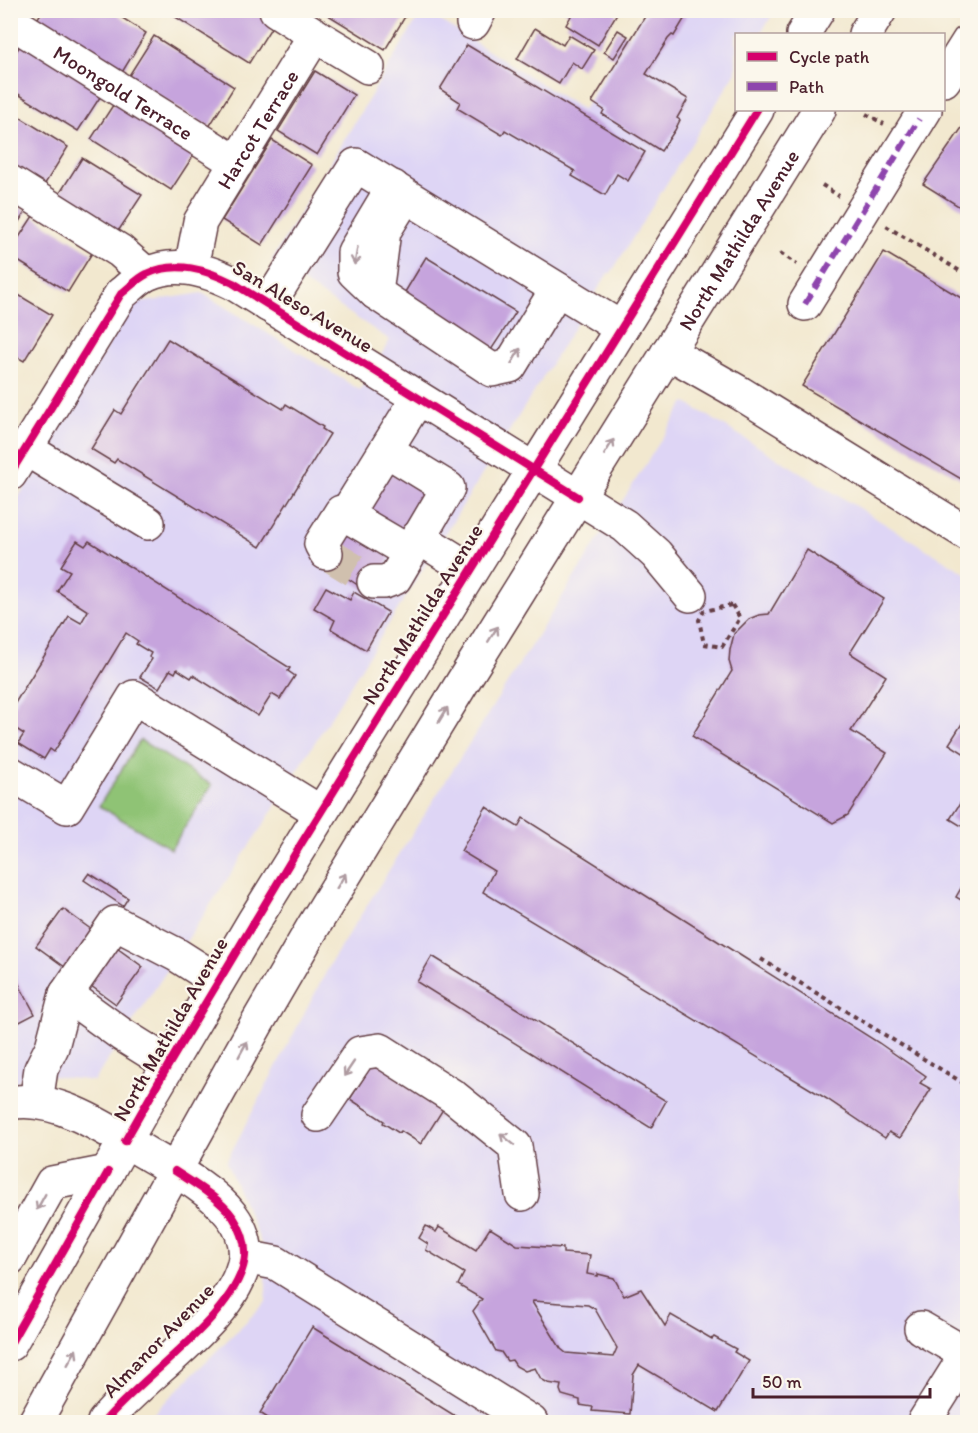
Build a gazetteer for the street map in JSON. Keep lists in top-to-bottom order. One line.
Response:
{"streets":{"main road":["Moongold Terrace","Harcot Terrace","North Mathilda Avenue","San Aleso Avenue","Almanor Avenue"]},"crossings":[["Moongold Terrace","Harcot Terrace"],["Harcot Terrace","San Aleso Avenue"],["North Mathilda Avenue","San Aleso Avenue"]],"legend":["Cycle path","Path"],"scale_bar":"50 m"}
